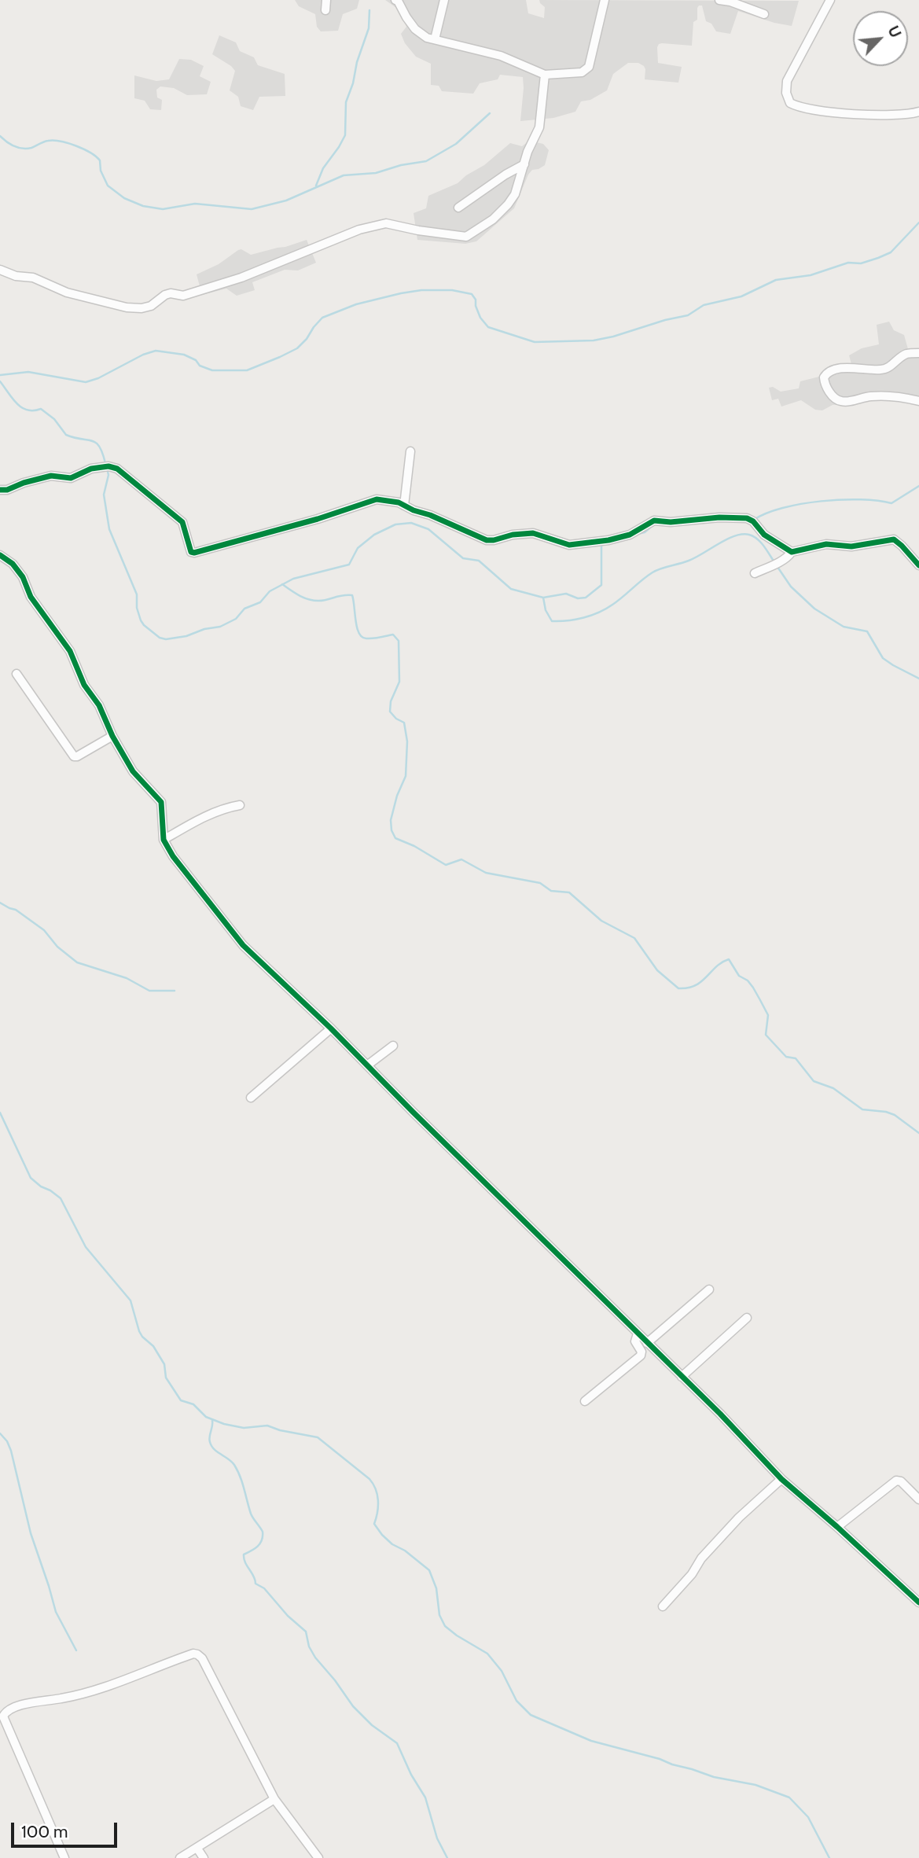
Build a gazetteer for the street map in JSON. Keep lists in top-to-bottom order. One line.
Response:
{"scale_bar":"100 m","north":"top right"}
